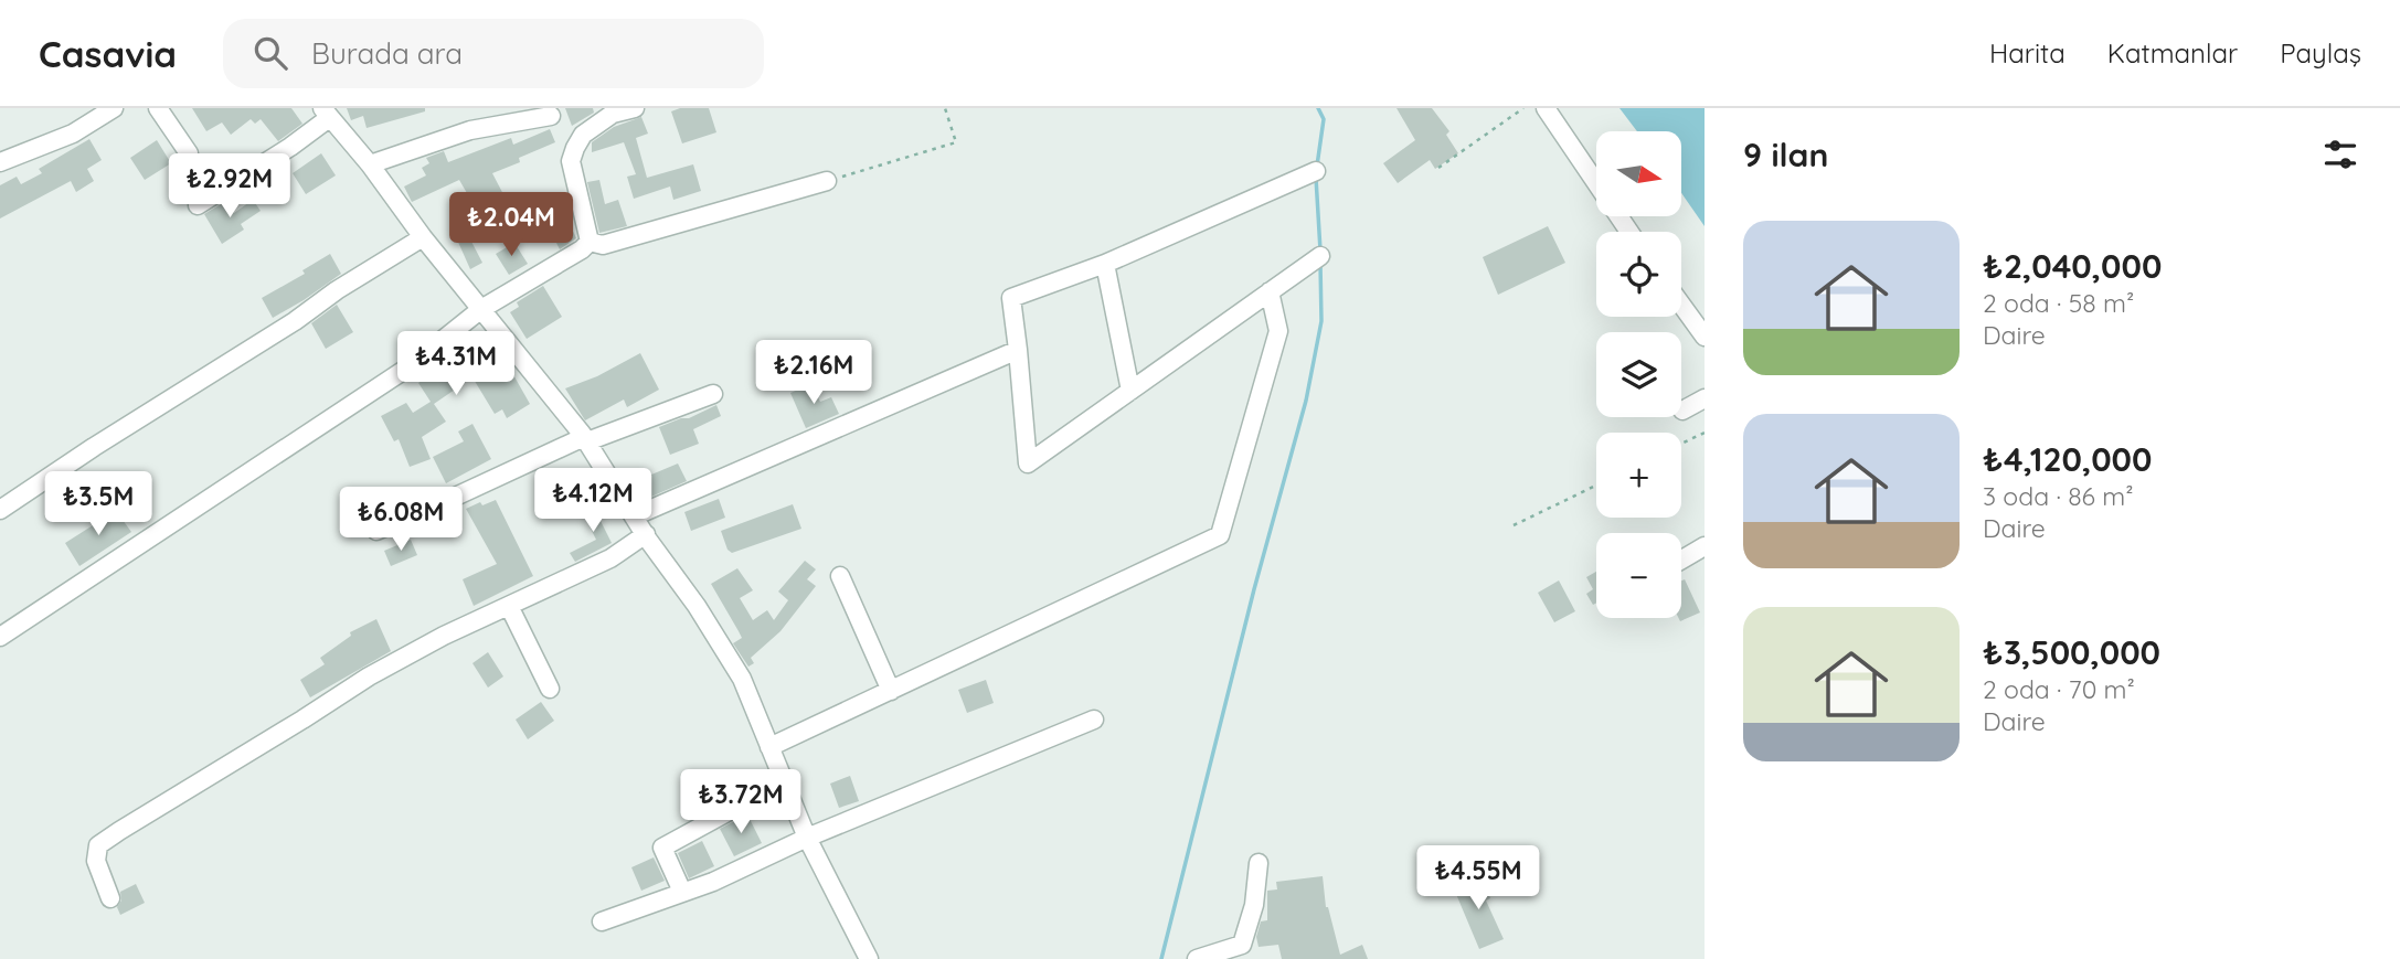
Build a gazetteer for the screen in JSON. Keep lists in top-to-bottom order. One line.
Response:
{"north":"right","page":{"header":"Casavia","search":"Burada ara","nav":["Harita","Katmanlar","Paylaş"],"heading":"9 ilan","map_buttons":["+","−"],"price":["₺2.92M","₺2.04M","₺4.31M","₺2.16M","₺4.12M","₺3.5M","₺6.08M","₺3.72M","₺4.55M"],"list":[{"name":"₺2,040,000","note":"2 oda · 58 m² · Daire"},{"name":"₺4,120,000","note":"3 oda · 86 m² · Daire"},{"name":"₺3,500,000","note":"2 oda · 70 m² · Daire"}]}}
